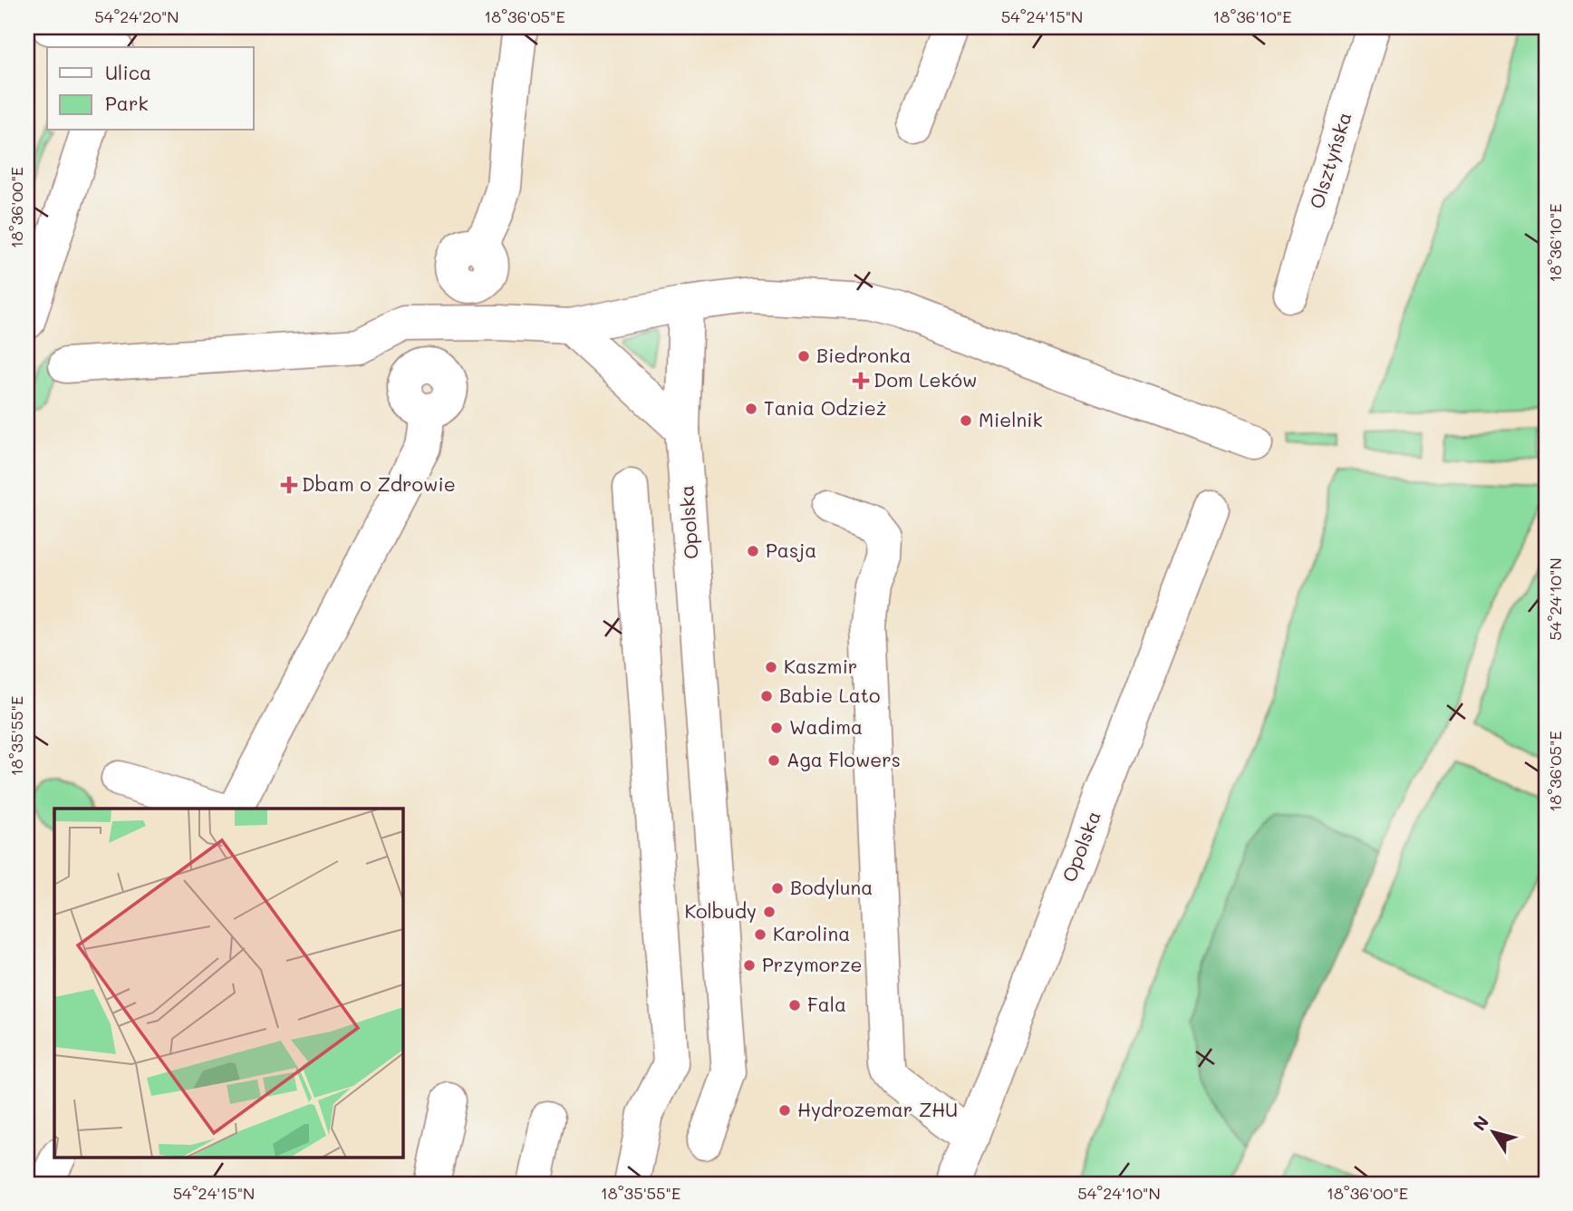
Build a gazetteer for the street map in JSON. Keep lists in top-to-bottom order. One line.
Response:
{"streets":{"street":["Olsztyńska","Opolska"]},"places":{"other":["Biedronka","Tania Odzież","Mielnik","Pasja","Kaszmir","Babie Lato","Wadima","Aga Flowers","Bodyluna","Kolbudy","Karolina","Przymorze","Fala","Hydrozemar ZHU"],"health":["Dom Leków","Dbam o Zdrowie"]},"legend":["Ulica","Park"],"north":"top left","coordinates":["54°24'20\"N","18°36'05\"E","54°24'15\"N","18°36'10\"E","18°36'00\"E","54°24'10\"N","18°35'55\"E"]}
